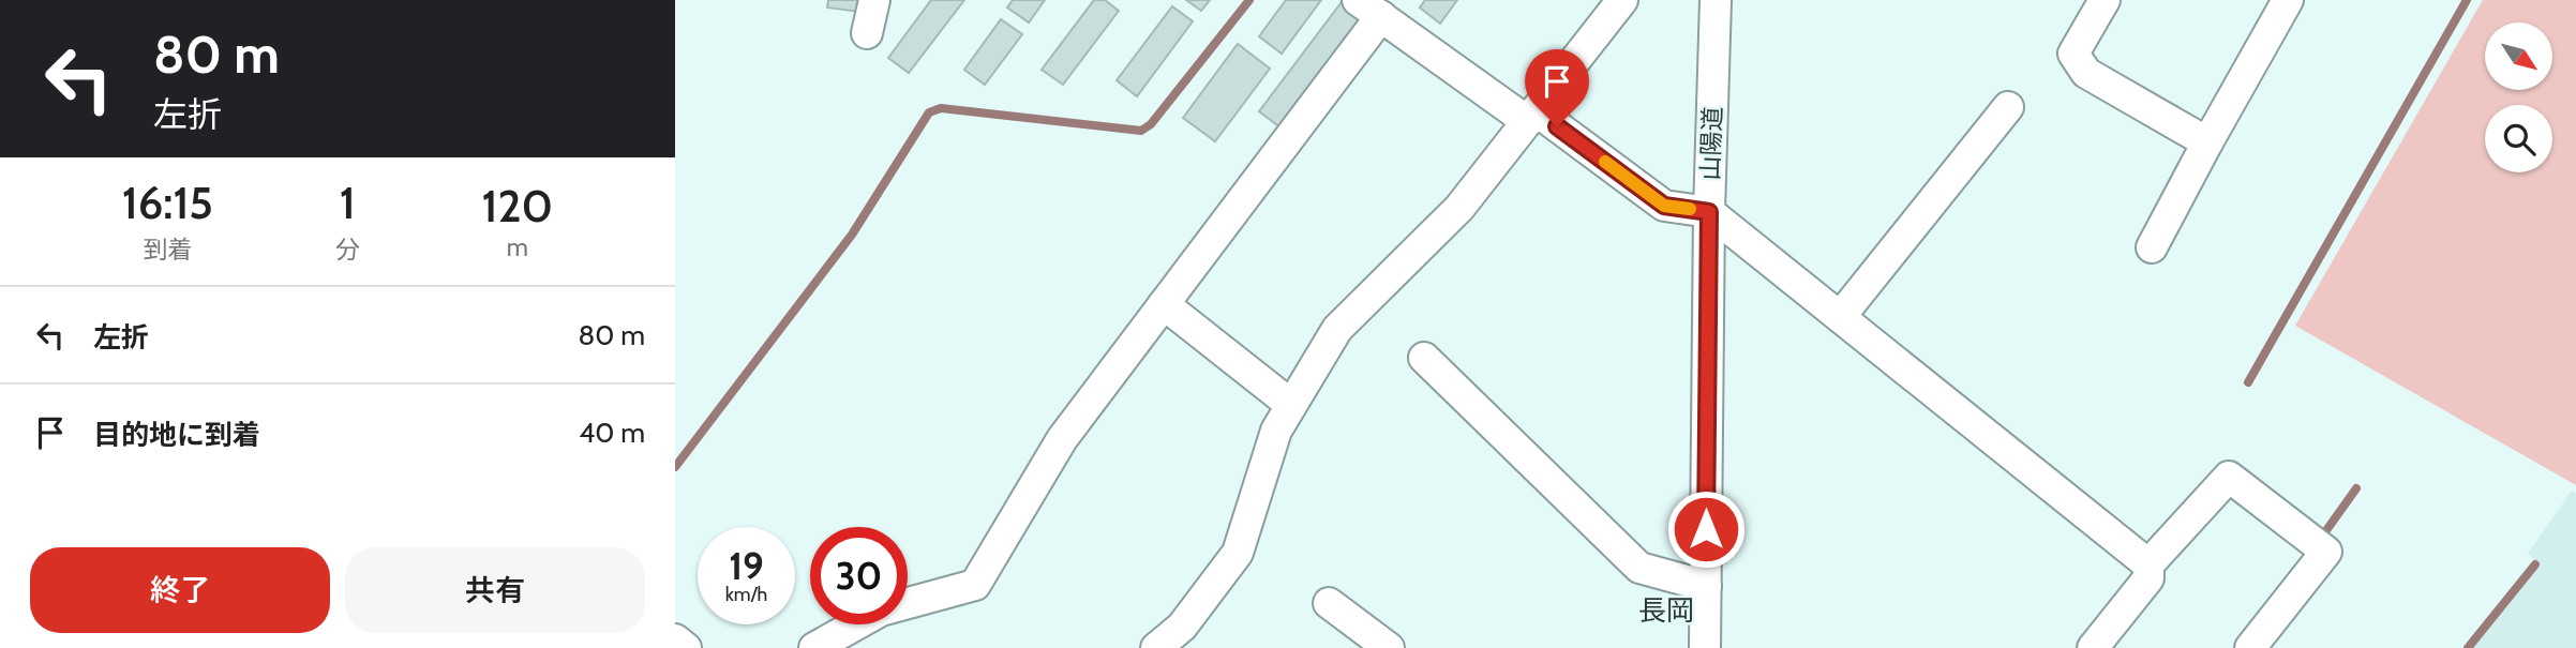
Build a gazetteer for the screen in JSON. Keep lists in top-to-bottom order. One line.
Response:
{"streets":{"street":["山陽道"]},"districts":["長岡"],"north":"bottom right","page":{"turn":["80 m","左折"],"eta":["16:15","到着","1","分","120","m"],"list":[{"name":"左折","value":"80 m"},{"name":"目的地に到着","value":"40 m"}],"speed":"19 km/h","limit":"30","buttons":["終了","共有"]}}
